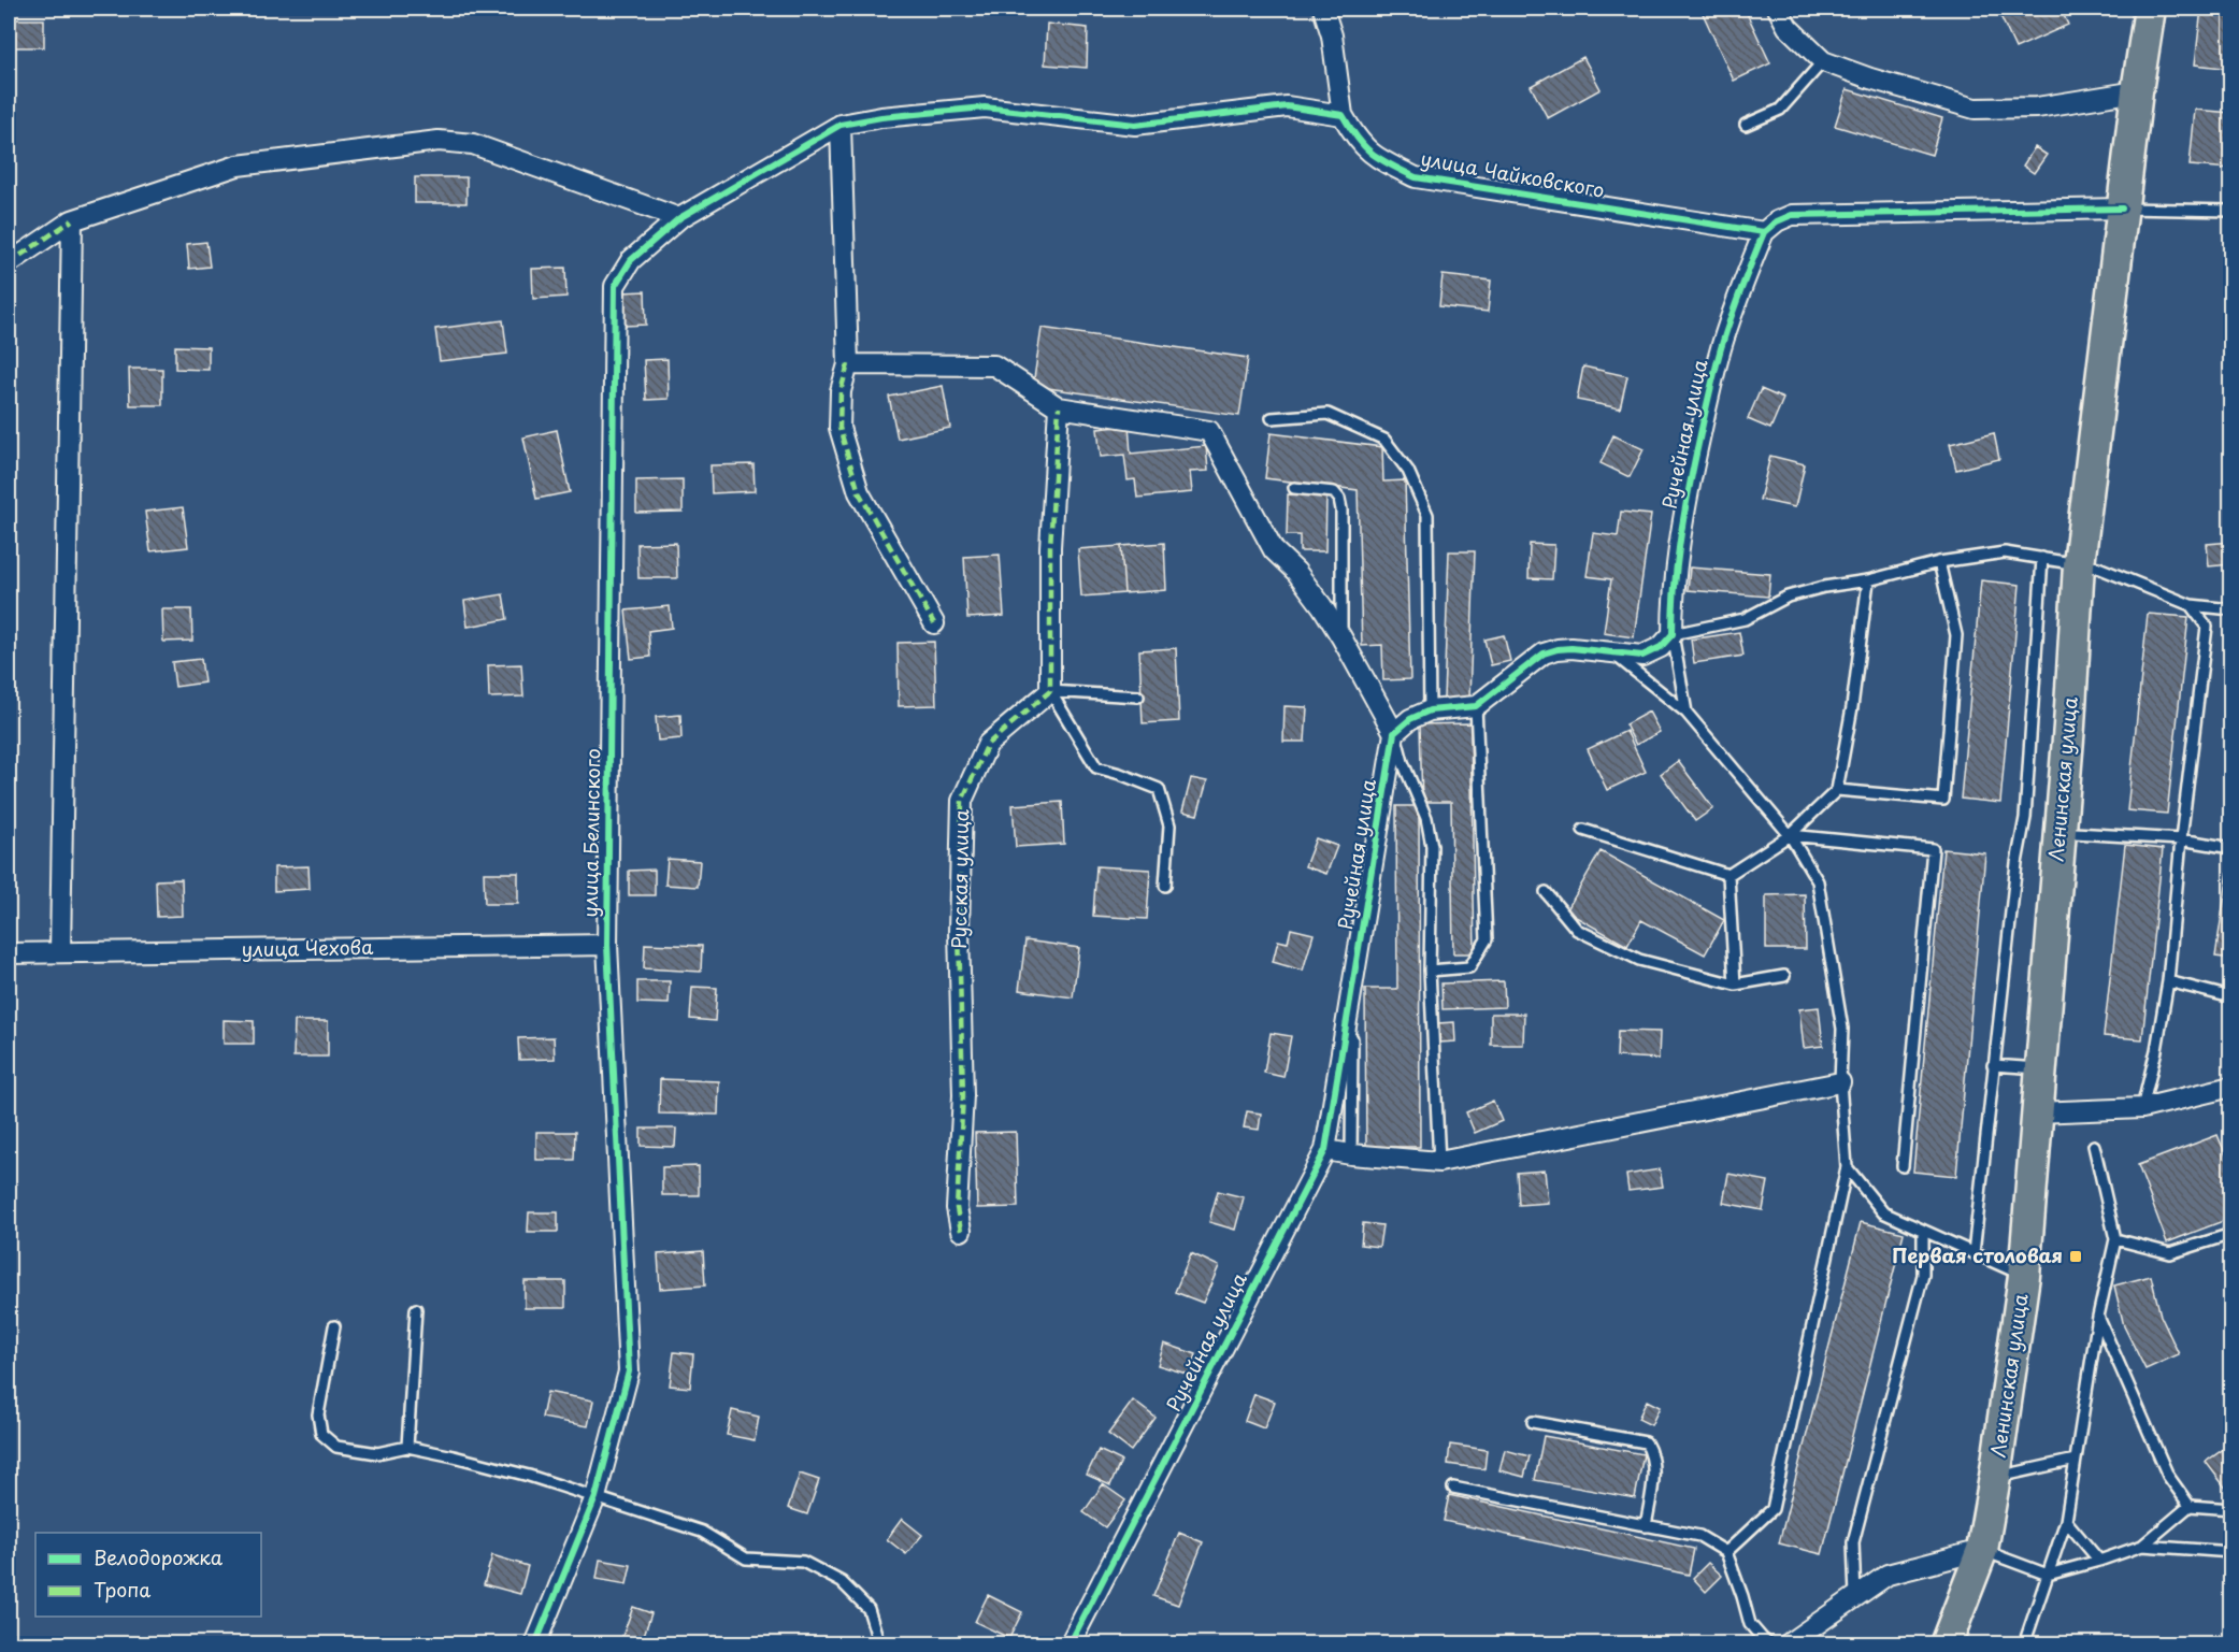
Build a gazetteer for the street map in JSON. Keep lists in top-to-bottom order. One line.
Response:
{"streets":{"main road":["Ленинская улица"],"street":["улица Чайковского","Ручейная улица","улица Белинского","Русская улица","улица Чехова"]},"crossings":[["улица Чайковского","Ручейная улица"],["улица Белинского","улица Чехова"]],"places":{"transit":["Первая столовая"]},"legend":["Велодорожка","Тропа"]}
